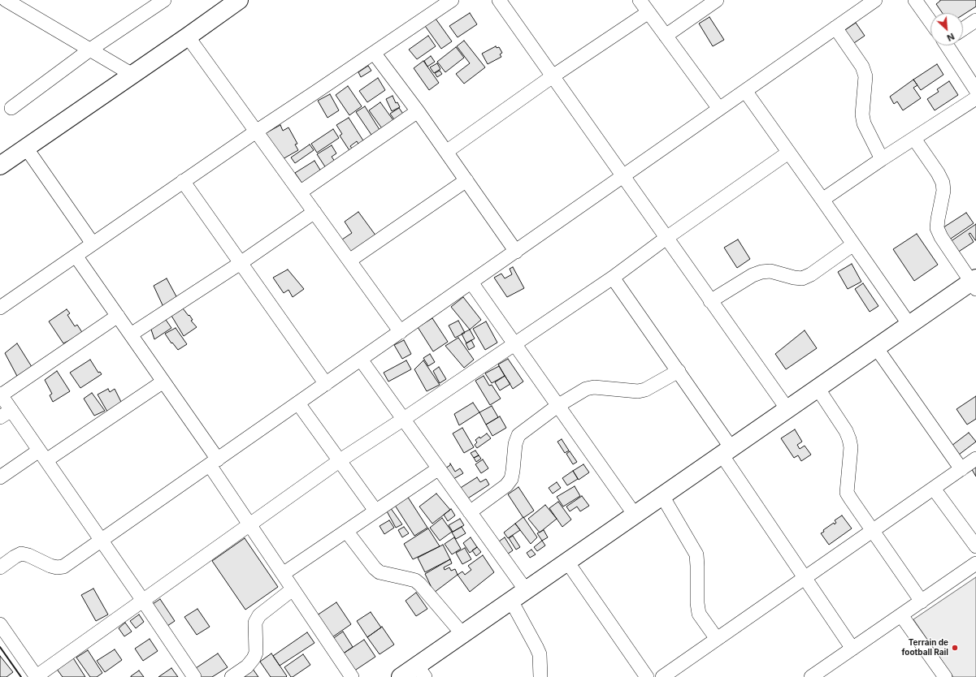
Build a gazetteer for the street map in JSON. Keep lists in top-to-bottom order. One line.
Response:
{"places":["Terrain de football Rail"],"north":"bottom right"}
